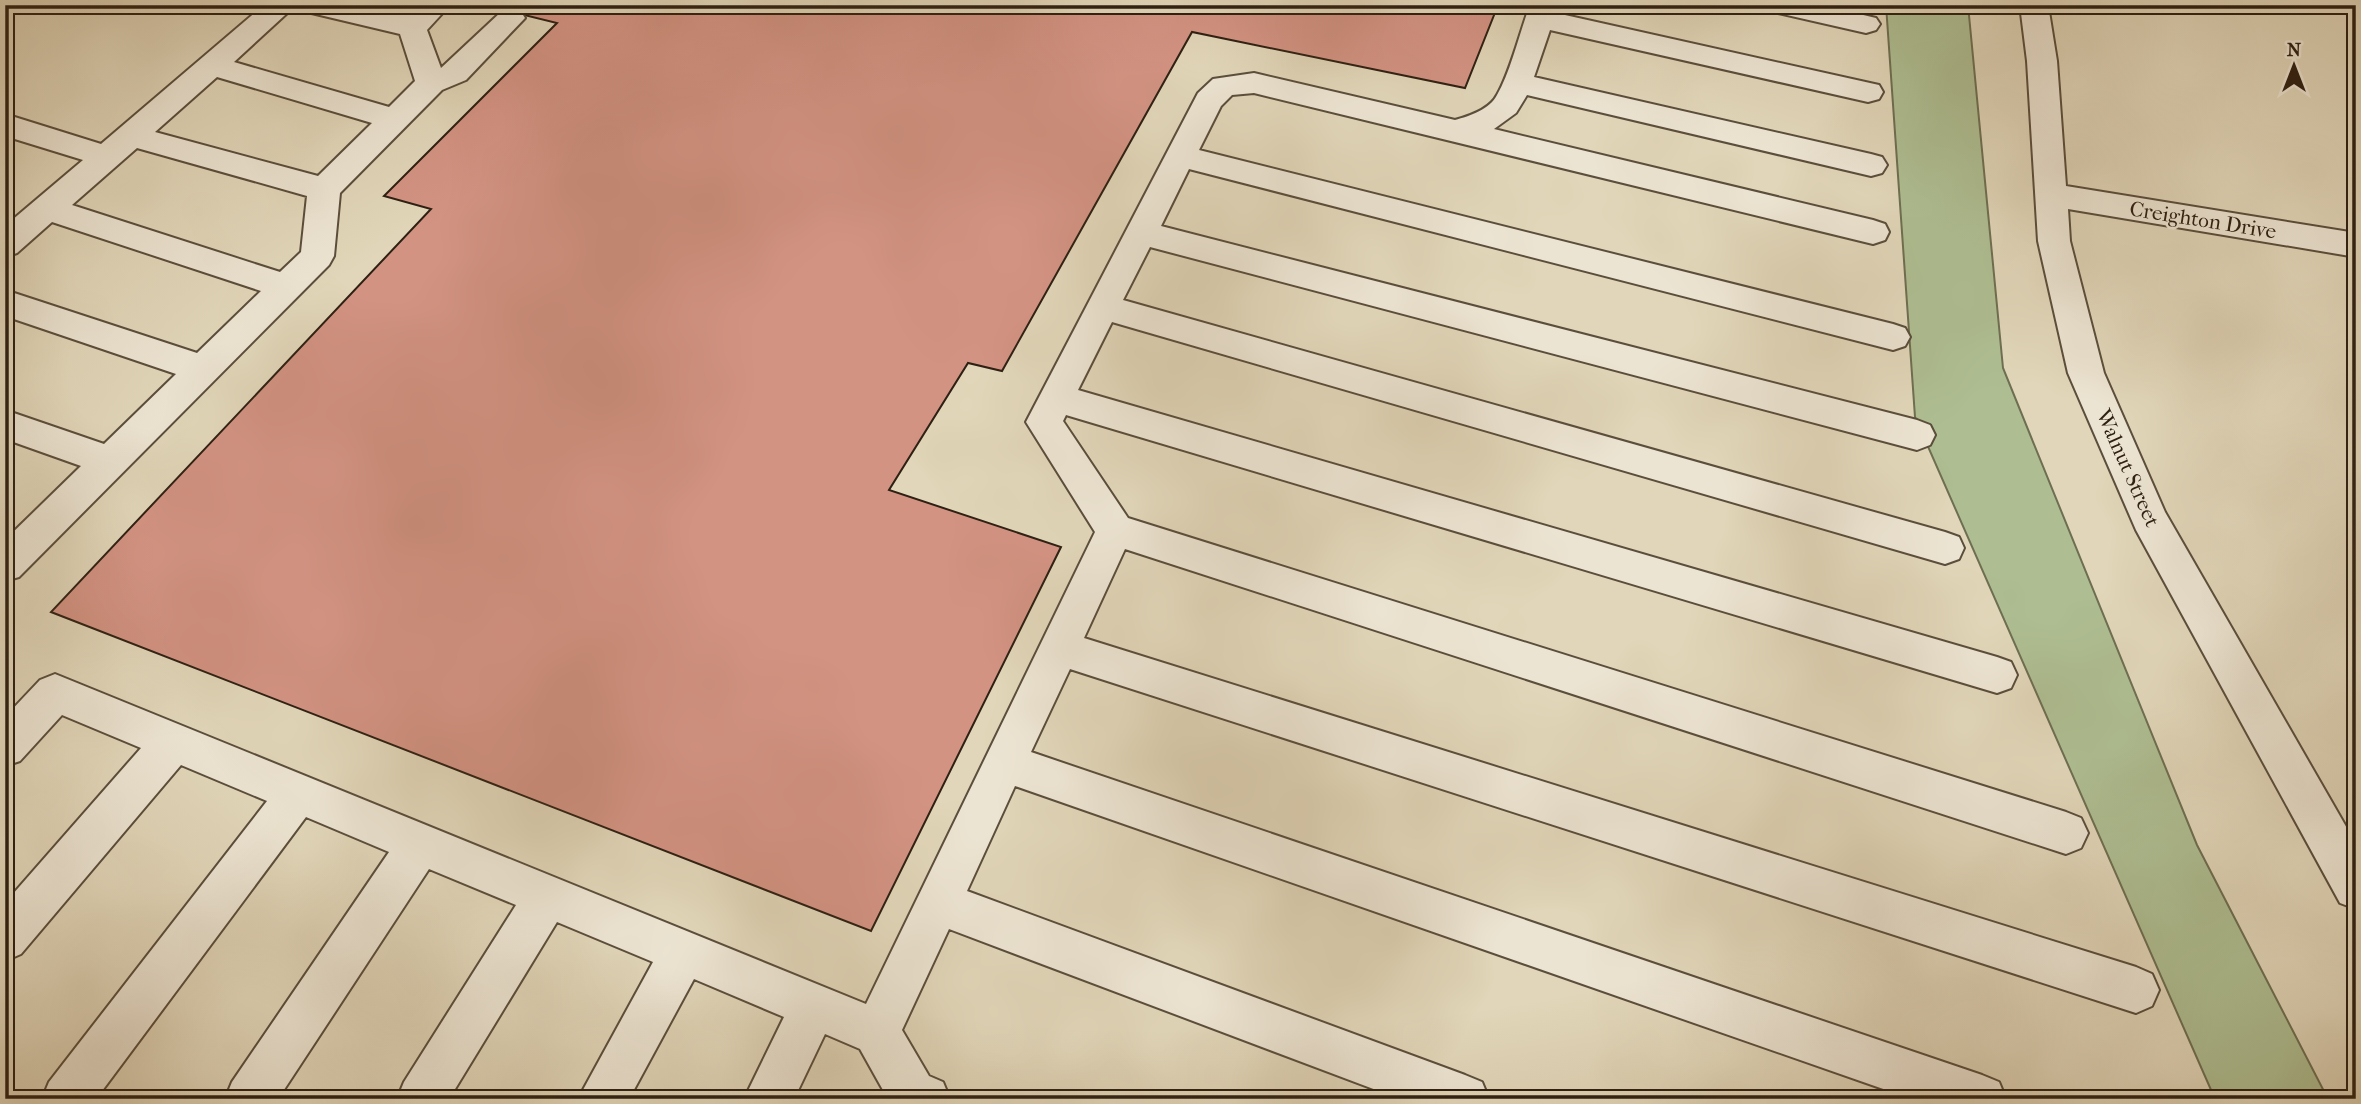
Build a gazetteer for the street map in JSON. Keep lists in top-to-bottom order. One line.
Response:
{"streets":{"street":["Creighton Drive","Walnut Street"]},"crossings":[["Creighton Drive","Walnut Street"]],"north":"top"}
